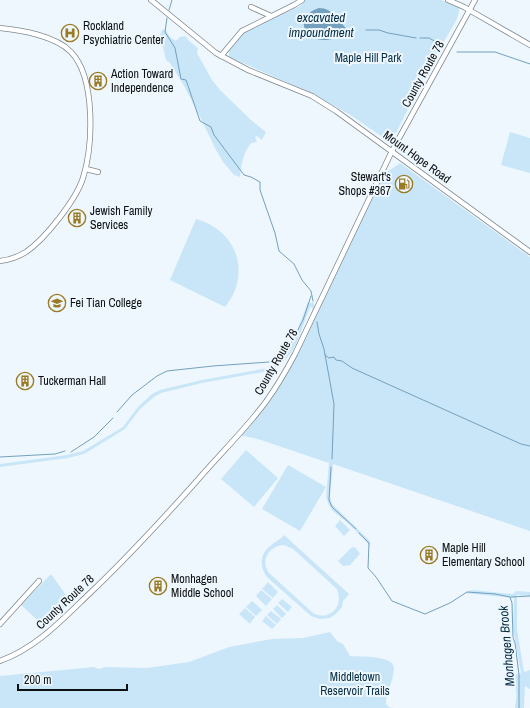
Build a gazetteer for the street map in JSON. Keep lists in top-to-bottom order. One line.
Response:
{"streets":{"street":["County Route 78","Mount Hope Road"]},"crossings":[["County Route 78","Mount Hope Road"]],"water":["excavated impoundment","Monhagen Brook"],"parks":["Maple Hill Park","Middletown Reservoir Trails"],"places":{"hospital":["Rockland Psychiatric Center"],"building":["Action Toward Independence","Jewish Family Services","Tuckerman Hall","Maple Hill Elementary School","Monhagen Middle School"],"fuel station":["Stewart's Shops #367"],"school or university":["Fei Tian College"]},"scale_bar":"200 m"}
